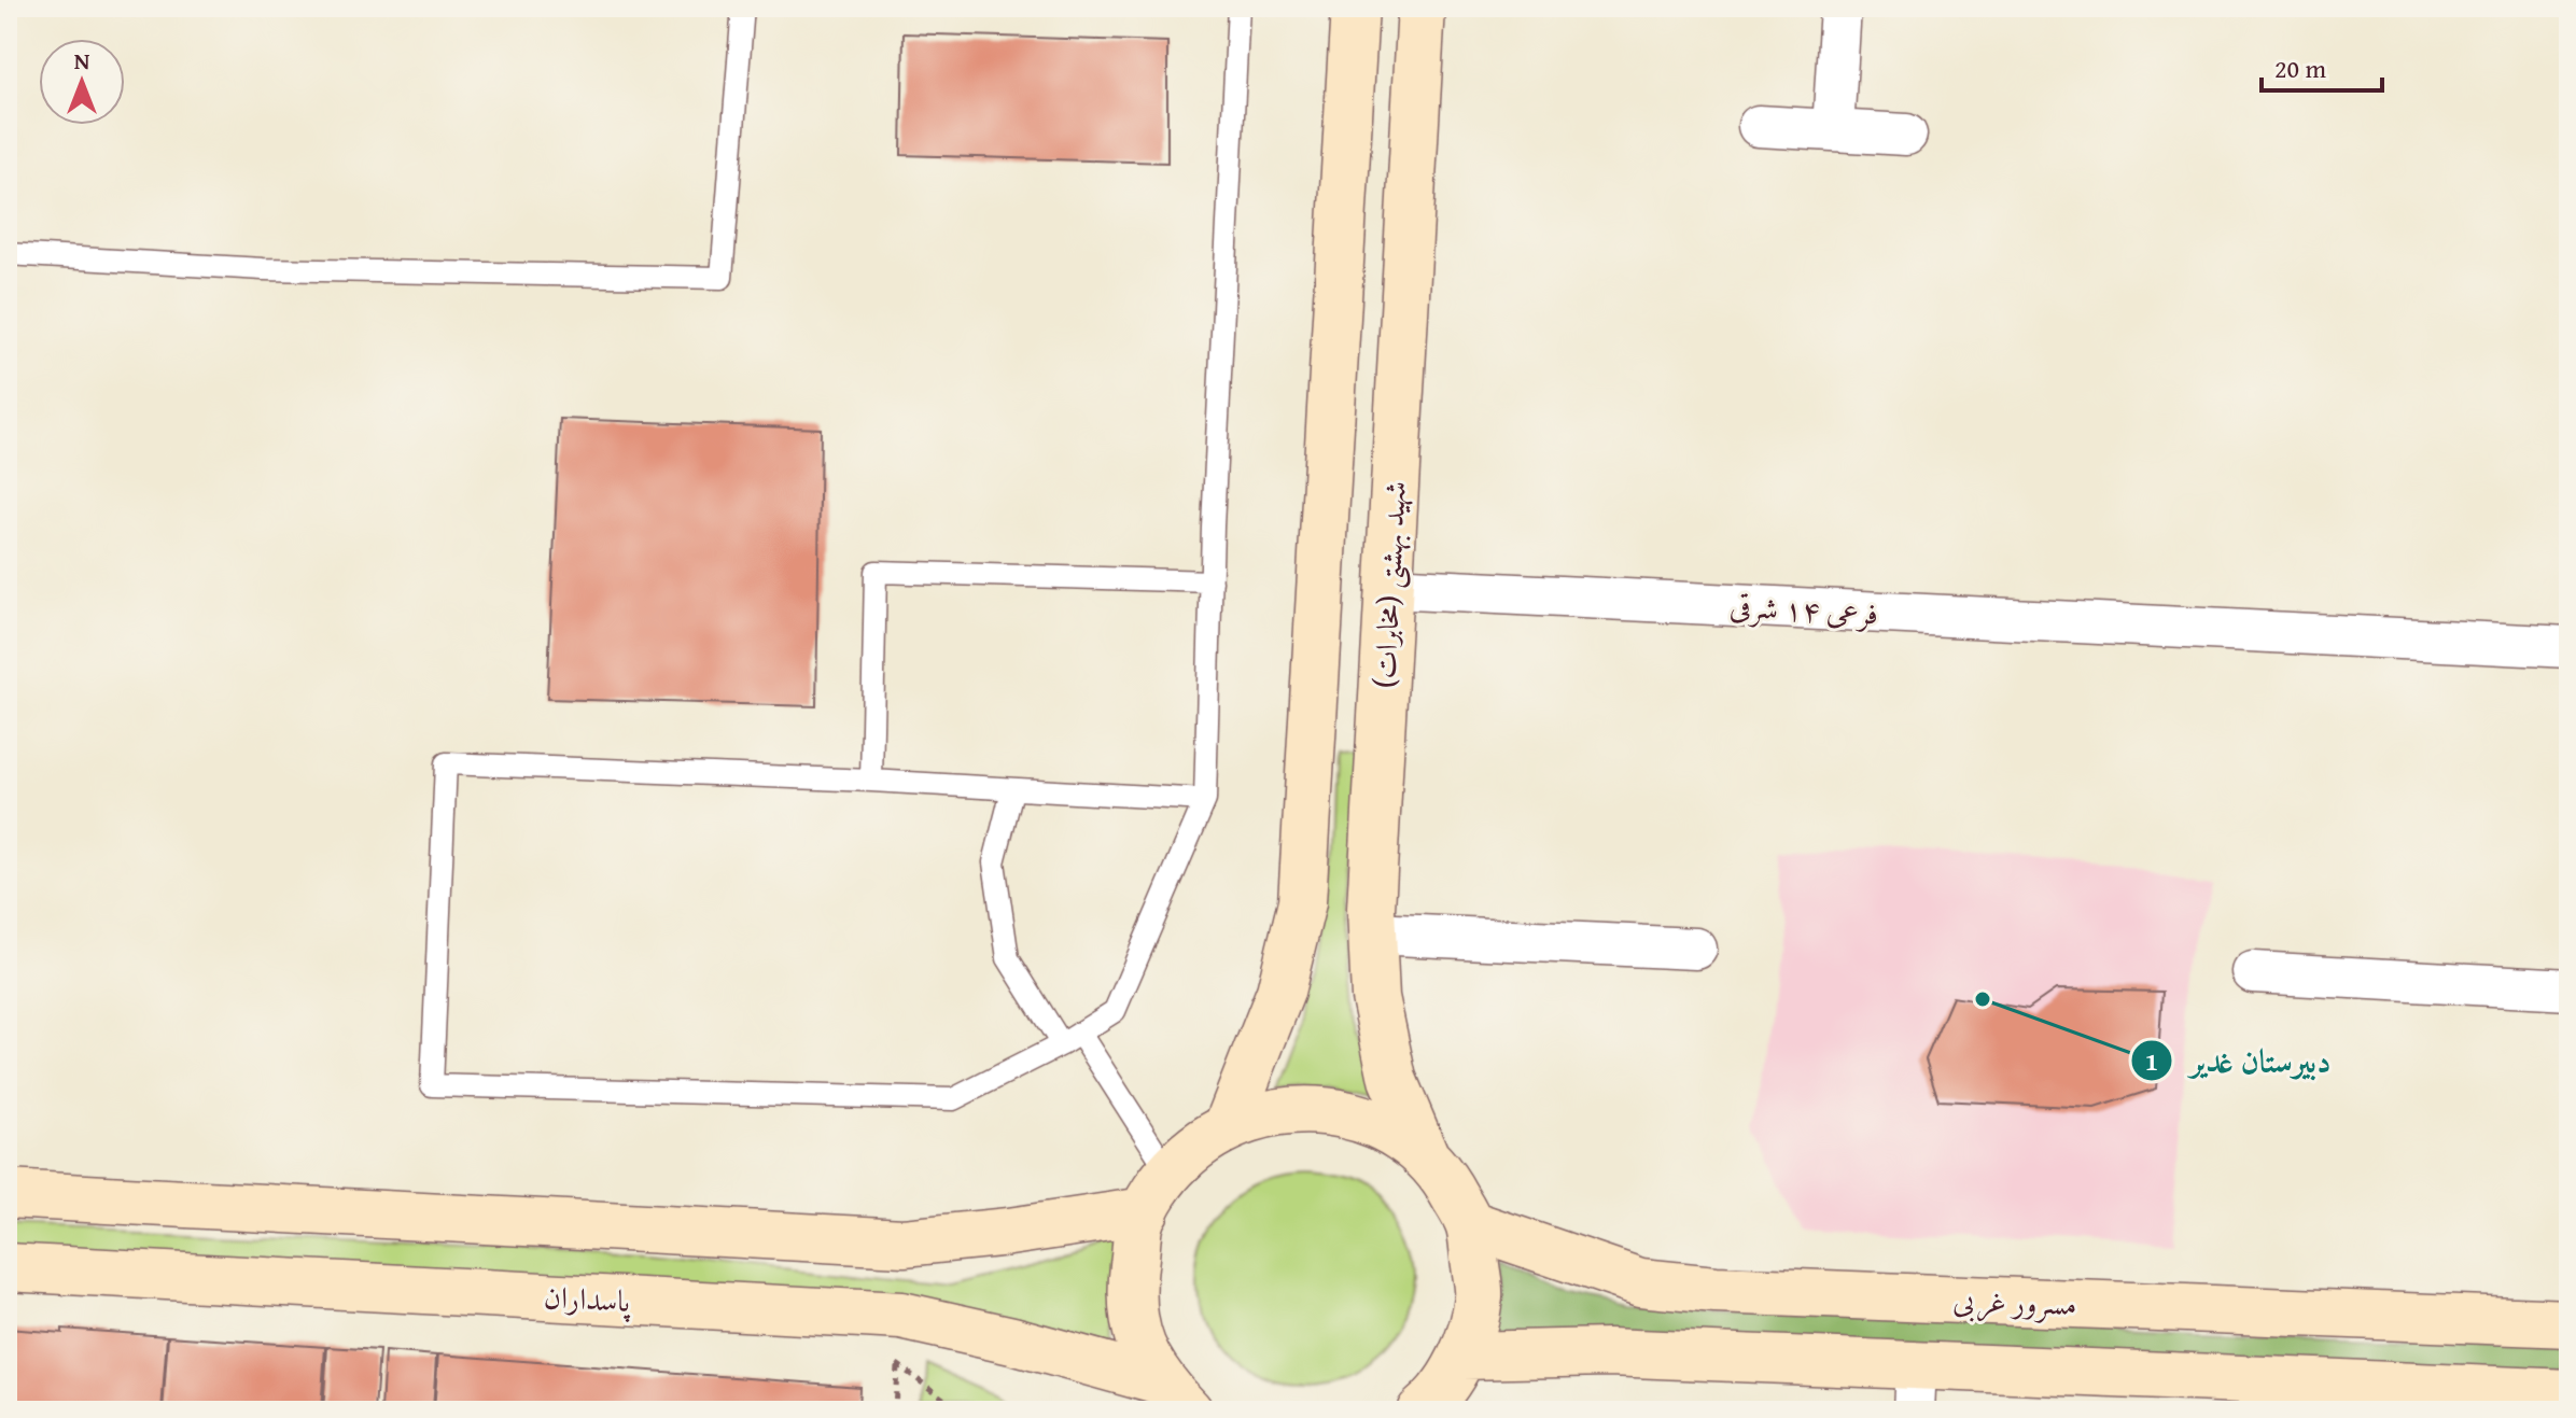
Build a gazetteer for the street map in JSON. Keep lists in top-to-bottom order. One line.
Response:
{"streets":{"main road":["شهید بهشتی (مخابرات)","پاسداران","مسرور غربی"],"street":["فرعی ۱۴ شرقی"]},"crossings":[["شهید بهشتی (مخابرات)","فرعی ۱۴ شرقی"]],"places":["دبیرستان غدیر"],"scale_bar":"20 m","north":"top"}
